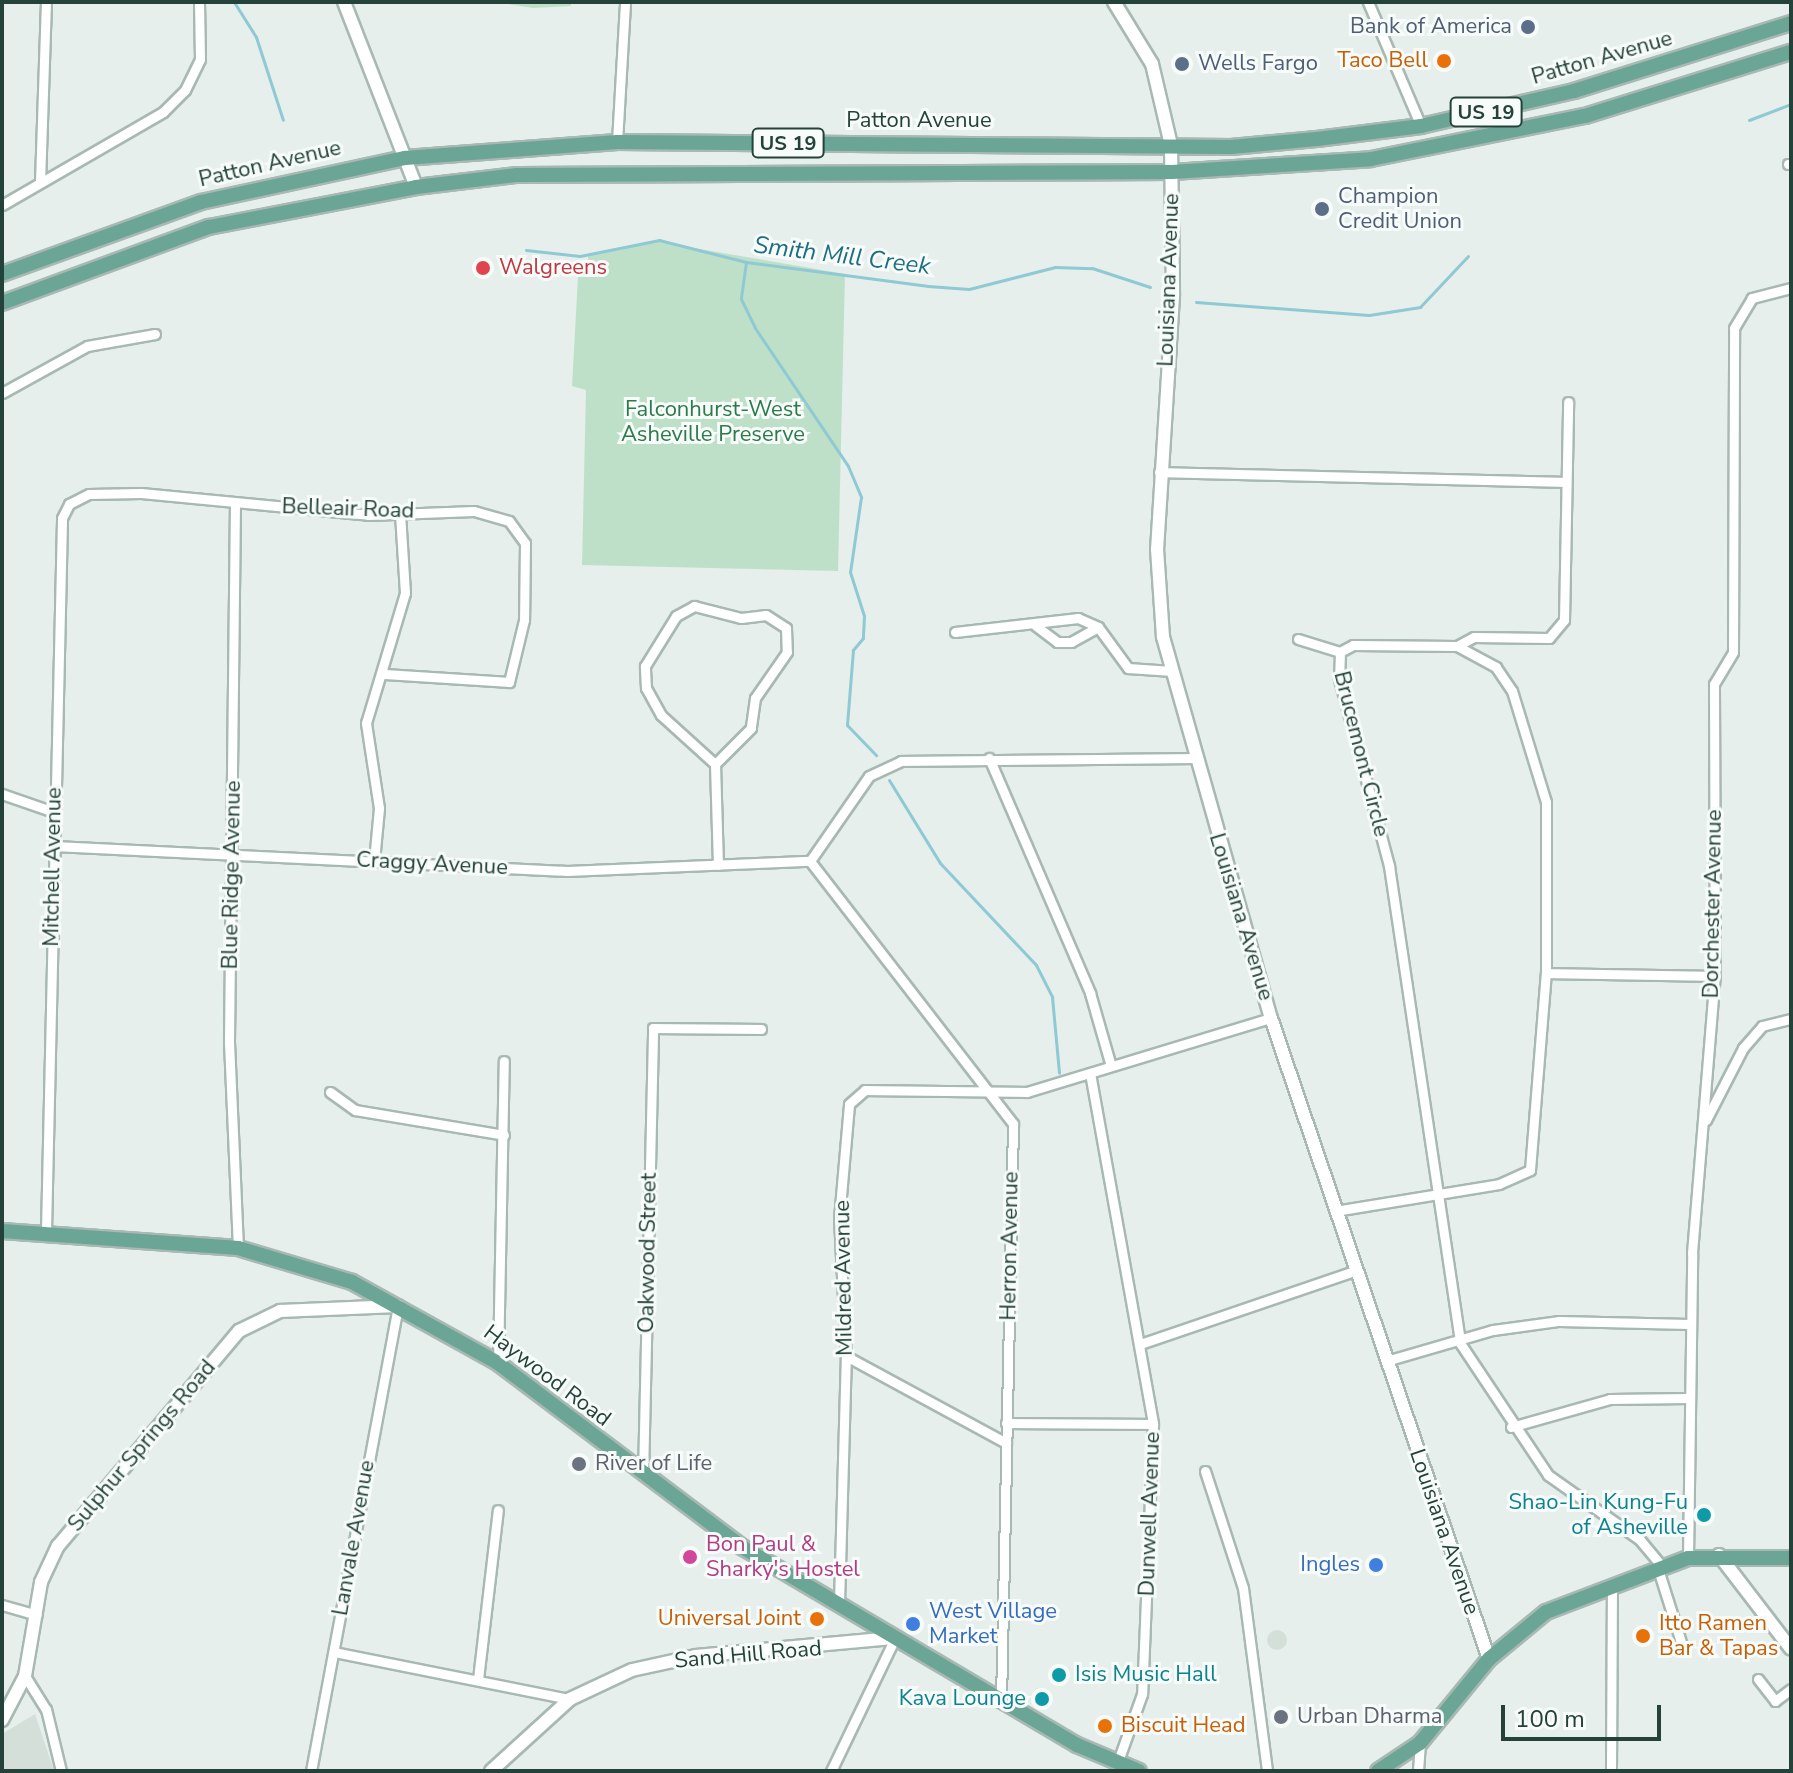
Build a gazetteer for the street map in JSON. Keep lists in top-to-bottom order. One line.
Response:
{"streets":{"main road":["Patton Avenue","US 19","Haywood Road"],"street":["Louisiana Avenue","Belleair Road","Brucemont Circle","Craggy Avenue","Mitchell Avenue","Blue Ridge Avenue","Dorchester Avenue","Herron Avenue","Oakwood Street","Mildred Avenue","Sulphur Springs Road","Dunwell Avenue","Lanvale Avenue","Sand Hill Road"]},"crossings":[["Patton Avenue","Louisiana Avenue"],["Louisiana Avenue","Brucemont Circle"],["Louisiana Avenue","Mildred Avenue"],["Belleair Road","Mitchell Avenue"],["Belleair Road","Blue Ridge Avenue"],["Craggy Avenue","Mitchell Avenue"],["Craggy Avenue","Blue Ridge Avenue"],["Craggy Avenue","Herron Avenue"],["Mitchell Avenue","Haywood Road"],["Blue Ridge Avenue","Haywood Road"],["Herron Avenue","Mildred Avenue"],["Herron Avenue","Haywood Road"],["Oakwood Street","Haywood Road"],["Mildred Avenue","Haywood Road"],["Mildred Avenue","Dunwell Avenue"],["Haywood Road","Sulphur Springs Road"],["Haywood Road","Dunwell Avenue"],["Haywood Road","Lanvale Avenue"],["Haywood Road","Sand Hill Road"],["Sulphur Springs Road","Lanvale Avenue"]],"water":["Smith Mill Creek"],"parks":["Falconhurst-West Asheville Preserve"],"places":["Bank of America","Taco Bell","Wells Fargo","Champion Credit Union","Walgreens","River of Life","Shao-Lin Kung-Fu of Asheville","Bon Paul & Sharky's Hostel","Ingles","Universal Joint","West Village Market","Itto Ramen Bar & Tapas","Isis Music Hall","Kava Lounge","Urban Dharma","Biscuit Head"],"scale_bar":"100 m"}
